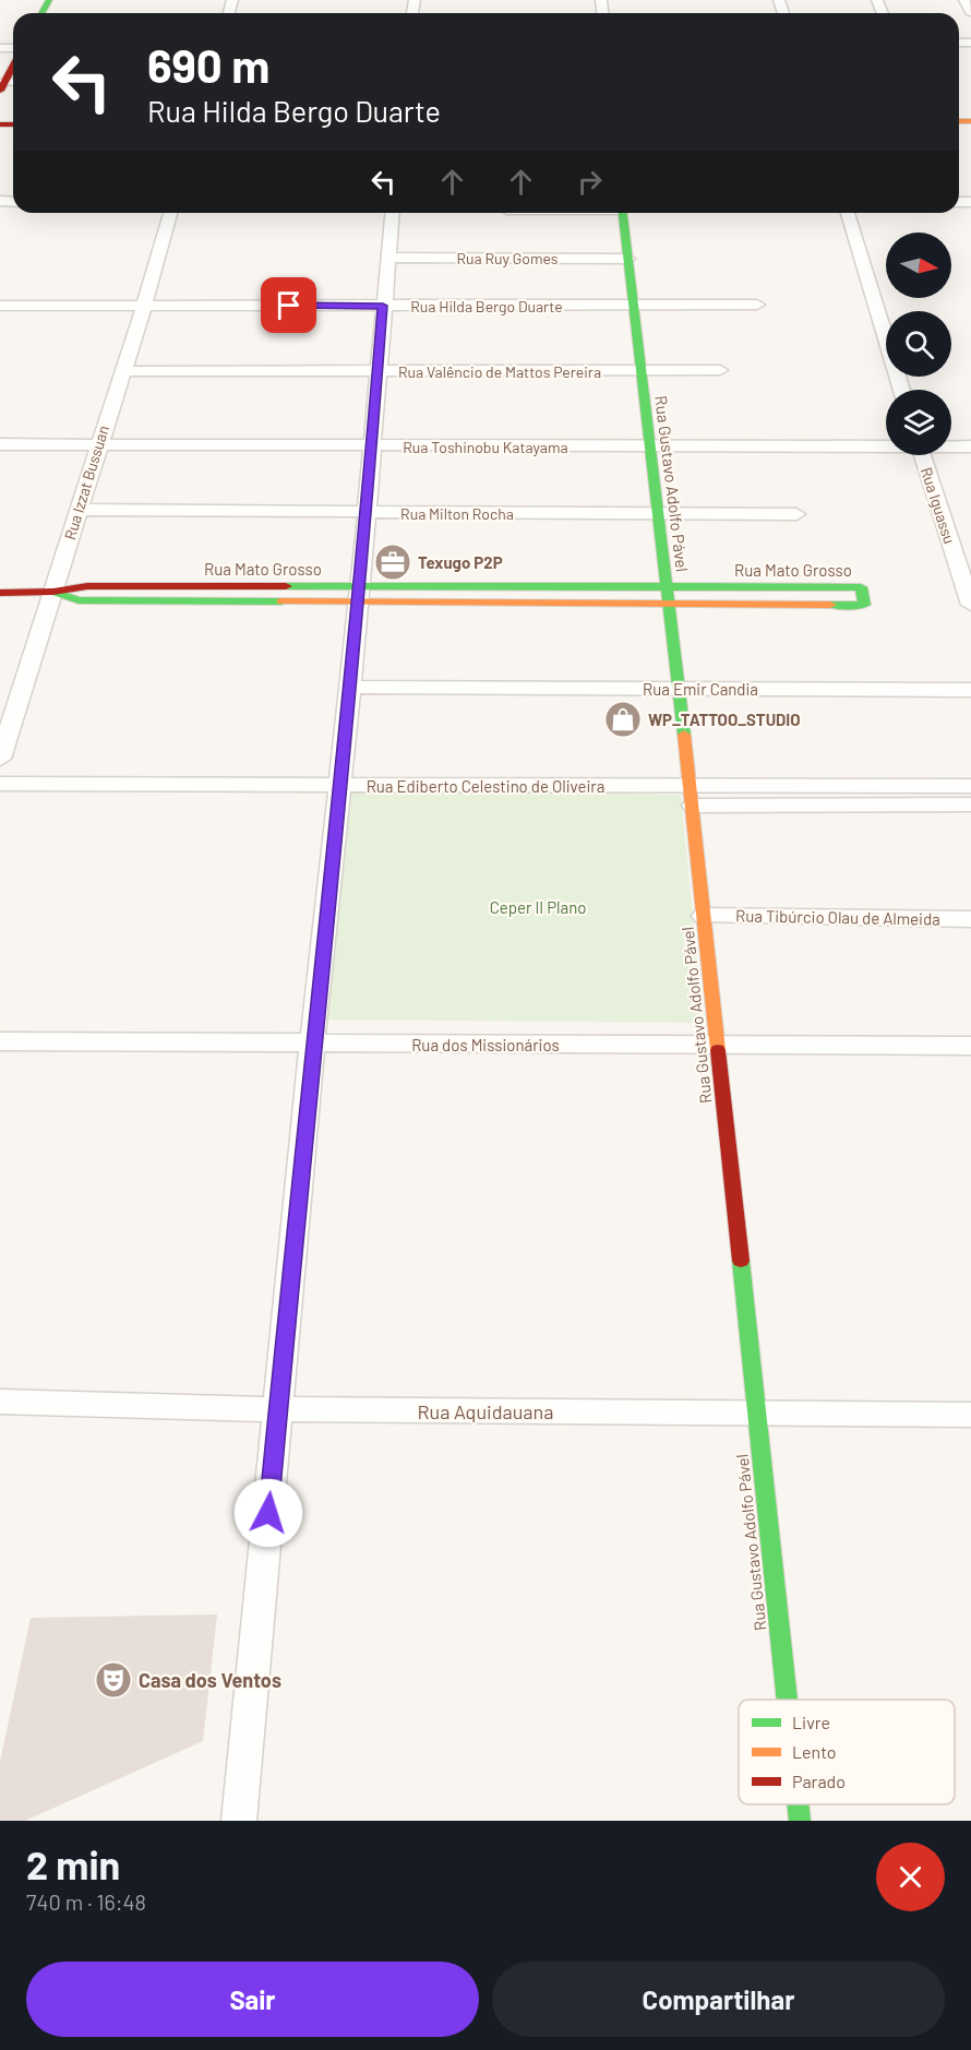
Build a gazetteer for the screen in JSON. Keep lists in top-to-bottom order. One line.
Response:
{"streets":{"street":["Rua Ruy Gomes","Rua Hilda Bergo Duarte","Rua Valêncio de Mattos Pereira","Rua Toshinobu Katayama","Rua Izzat Bussuan","Rua Gustavo Adolfo Pável","Rua Iguassu","Rua Milton Rocha","Rua Mato Grosso","Rua Emir Candia","Rua Ediberto Celestino de Oliveira","Rua Tibúrcio Olau de Almeida","Rua dos Missionários","Rua Aquidauana"]},"crossings":[["Rua Ruy Gomes","Rua Gustavo Adolfo Pável"],["Rua Hilda Bergo Duarte","Rua Izzat Bussuan"],["Rua Hilda Bergo Duarte","Rua Gustavo Adolfo Pável"],["Rua Valêncio de Mattos Pereira","Rua Izzat Bussuan"],["Rua Valêncio de Mattos Pereira","Rua Gustavo Adolfo Pável"],["Rua Toshinobu Katayama","Rua Izzat Bussuan"],["Rua Toshinobu Katayama","Rua Gustavo Adolfo Pável"],["Rua Izzat Bussuan","Rua Milton Rocha"],["Rua Izzat Bussuan","Rua Mato Grosso"],["Rua Gustavo Adolfo Pável","Rua Milton Rocha"],["Rua Gustavo Adolfo Pável","Rua Mato Grosso"],["Rua Gustavo Adolfo Pável","Rua Emir Candia"],["Rua Gustavo Adolfo Pável","Rua Ediberto Celestino de Oliveira"],["Rua Gustavo Adolfo Pável","Rua Tibúrcio Olau de Almeida"],["Rua Gustavo Adolfo Pável","Rua dos Missionários"],["Rua Gustavo Adolfo Pável","Rua Aquidauana"]],"parks":["Ceper II Plano"],"places":{"office":["Texugo P2P"],"shop":["WP_TATTOO_STUDIO"],"theatre":["Casa dos Ventos"]},"legend":["Livre","Lento","Parado"],"north":"right","page":{"turn":["690 m","Rua Hilda Bergo Duarte"],"heading":["2 min","740 m · 16:48"],"buttons":["Sair","Compartilhar"]}}
